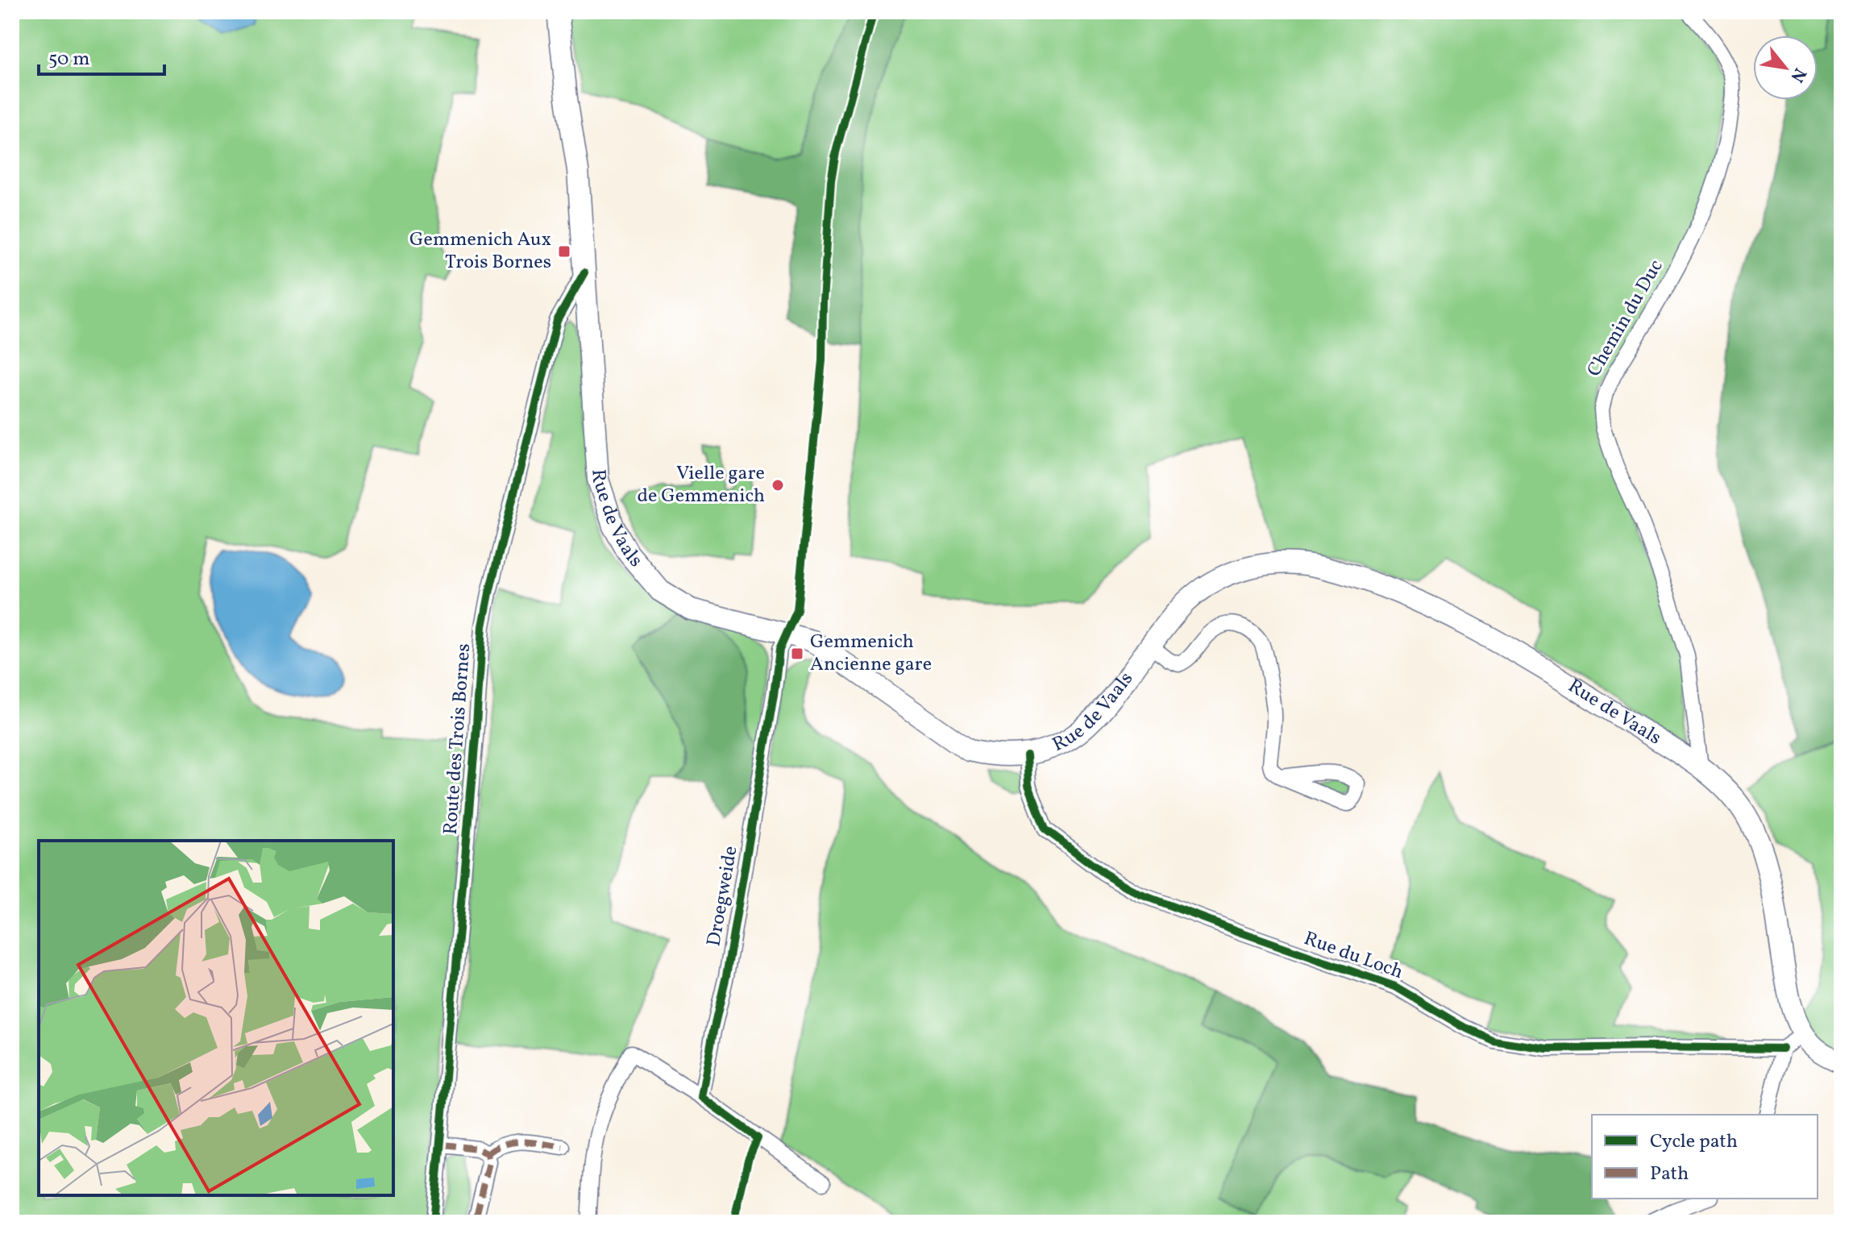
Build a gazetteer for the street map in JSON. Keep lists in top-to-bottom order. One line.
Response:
{"streets":{"main road":["Rue de Vaals"],"street":["Chemin du Duc","Route des Trois Bornes","Droegweide","Rue du Loch"]},"crossings":[["Chemin du Duc","Rue de Vaals"],["Rue de Vaals","Route des Trois Bornes"],["Rue de Vaals","Droegweide"],["Rue de Vaals","Rue du Loch"]],"places":{"transit":["Gemmenich Aux Trois Bornes","Gemmenich Ancienne gare"],"other":["Vielle gare de Gemmenich"]},"legend":["Cycle path","Path"],"scale_bar":"50 m","north":"bottom right"}
